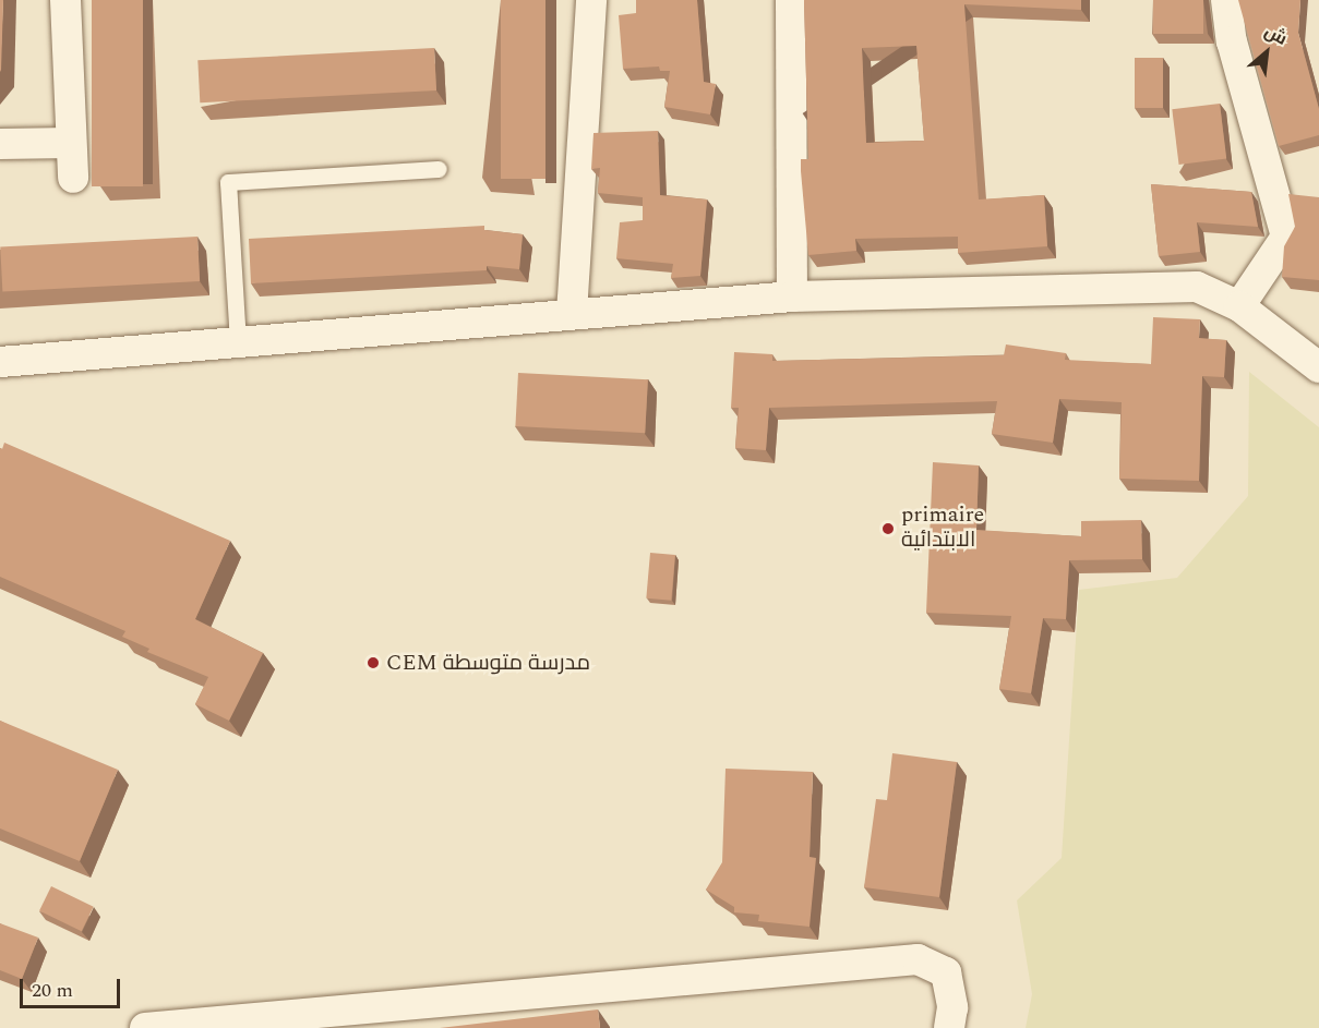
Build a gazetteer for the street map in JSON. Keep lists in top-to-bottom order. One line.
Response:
{"places":["primaire الابتدائية","CEM مدرسة متوسطة"],"scale_bar":"20 m","north":"top right"}
